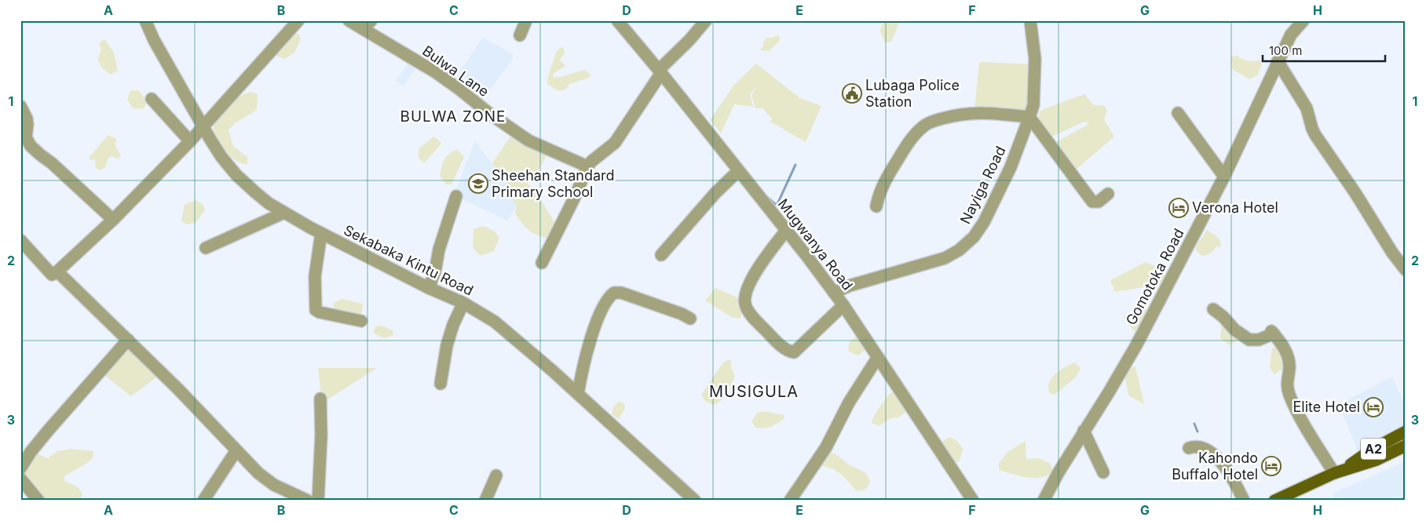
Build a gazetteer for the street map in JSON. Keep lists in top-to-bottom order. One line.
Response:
{"streets":{"main road":["A2"],"street":["Bulwa Lane","Nayiga Road","Mugwanya Road","Sekabaka Kintu Road","Gomotoka Road"]},"crossings":[["Nayiga Road","Mugwanya Road"]],"districts":["BULWA ZONE","MUSIGULA"],"places":{"public building":["Lubaga Police Station"],"school or university":["Sheehan Standard Primary School"],"hotel":["Verona Hotel","Elite Hotel","Kahondo Buffalo Hotel"]},"scale_bar":"100 m","grid":{"columns":["A","B","C","D","E","F","G","H"],"rows":["1","2","3"]}}
